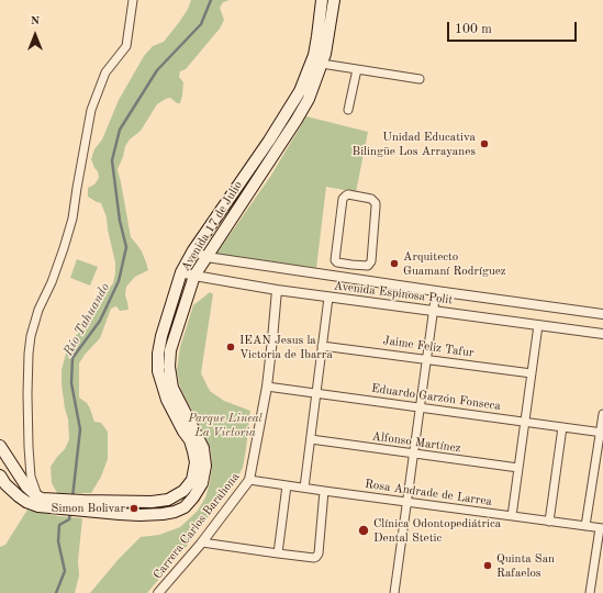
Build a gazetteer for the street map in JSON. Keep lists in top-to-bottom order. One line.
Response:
{"streets":{"main road":["Avenida 17 de Julio"],"street":["Avenida Espinosa Polit","Jaime Feliz Tafur","Eduardo Garzón Fonseca","Alfonso Martínez","Rosa Andrade de Larrea","Carrera Carlos Barahona"]},"crossings":[["Avenida 17 de Julio","Avenida Espinosa Polit"],["Avenida Espinosa Polit","Carrera Carlos Barahona"],["Eduardo Garzón Fonseca","Carrera Carlos Barahona"],["Rosa Andrade de Larrea","Carrera Carlos Barahona"]],"water":["Río Tahuando"],"parks":["Parque Lineal La Victoria"],"places":["Unidad Educativa Bilingüe Los Arrayanes","Arquitecto Guamaní Rodríguez","IEAN Jesus la Victoria de Ibarra","Simon Bolivar","Clínica Odontopediátrica Dental Stetic","Quinta San Rafaelos"],"scale_bar":"100 m","north":"top"}
